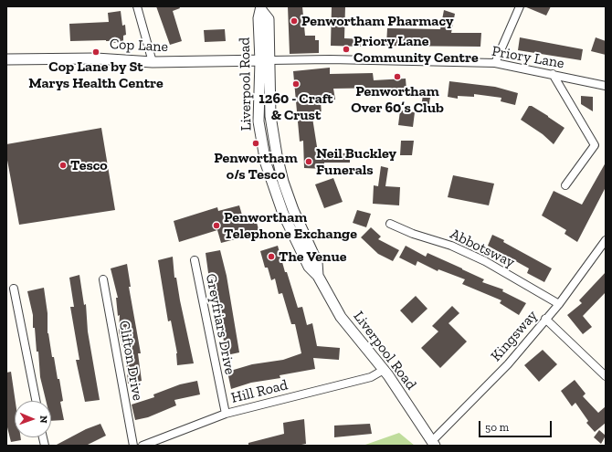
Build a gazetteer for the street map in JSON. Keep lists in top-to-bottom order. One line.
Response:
{"streets":{"street":["Cop Lane","Priory Lane","Liverpool Road","Abbotsway","Greyfriars Drive","Kingsway","Clifton Drive","Hill Road"]},"crossings":[["Cop Lane","Priory Lane"],["Cop Lane","Liverpool Road"],["Priory Lane","Liverpool Road"],["Liverpool Road","Kingsway"],["Liverpool Road","Hill Road"],["Abbotsway","Kingsway"],["Greyfriars Drive","Hill Road"]],"places":["Penwortham Pharmacy","Priory Lane Community Centre","Cop Lane by St Marys Health Centre","Penwortham Over 60’s Club","1260 - Craft & Crust","Penwortham o/s Tesco","Neil Buckley Funerals","Tesco","Penwortham Telephone Exchange","The Venue"],"scale_bar":"50 m","north":"right"}
